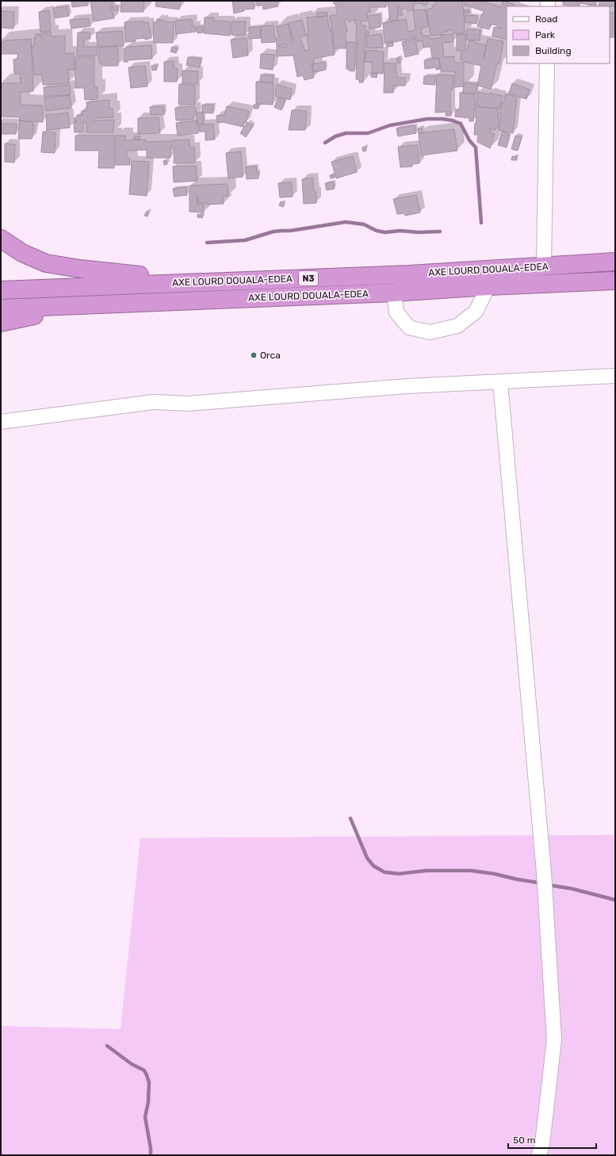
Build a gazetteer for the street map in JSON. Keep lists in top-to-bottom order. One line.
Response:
{"streets":{"highway":["AXE LOURD DOUALA-EDEA","N3"]},"places":["Orca"],"legend":["Road","Park","Building"],"scale_bar":"50 m"}
